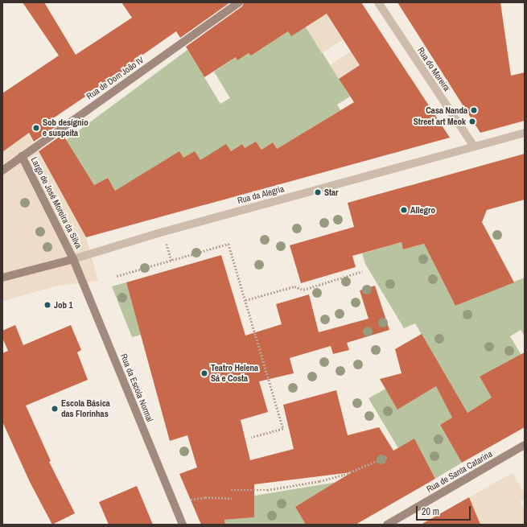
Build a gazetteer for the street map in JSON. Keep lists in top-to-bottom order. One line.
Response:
{"streets":{"main road":["Rua de Dom João IV","Rua da Alegria","Largo de José Moreira da Silva","Rua da Escola Normal","Rua de Santa Catarina"],"street":["Rua do Moreira"]},"crossings":[["Rua do Moreira","Rua da Alegria"],["Rua de Dom João IV","Largo de José Moreira da Silva"],["Rua da Alegria","Largo de José Moreira da Silva"],["Rua da Alegria","Rua da Escola Normal"],["Largo de José Moreira da Silva","Rua da Escola Normal"]],"places":["Casa Nanda","Street art Meok","Sob desígnio e suspeita","Star","Allegro","Job 1","Teatro Helena Sá e Costa","Escola Básica das Florinhas"],"scale_bar":"20 m"}
